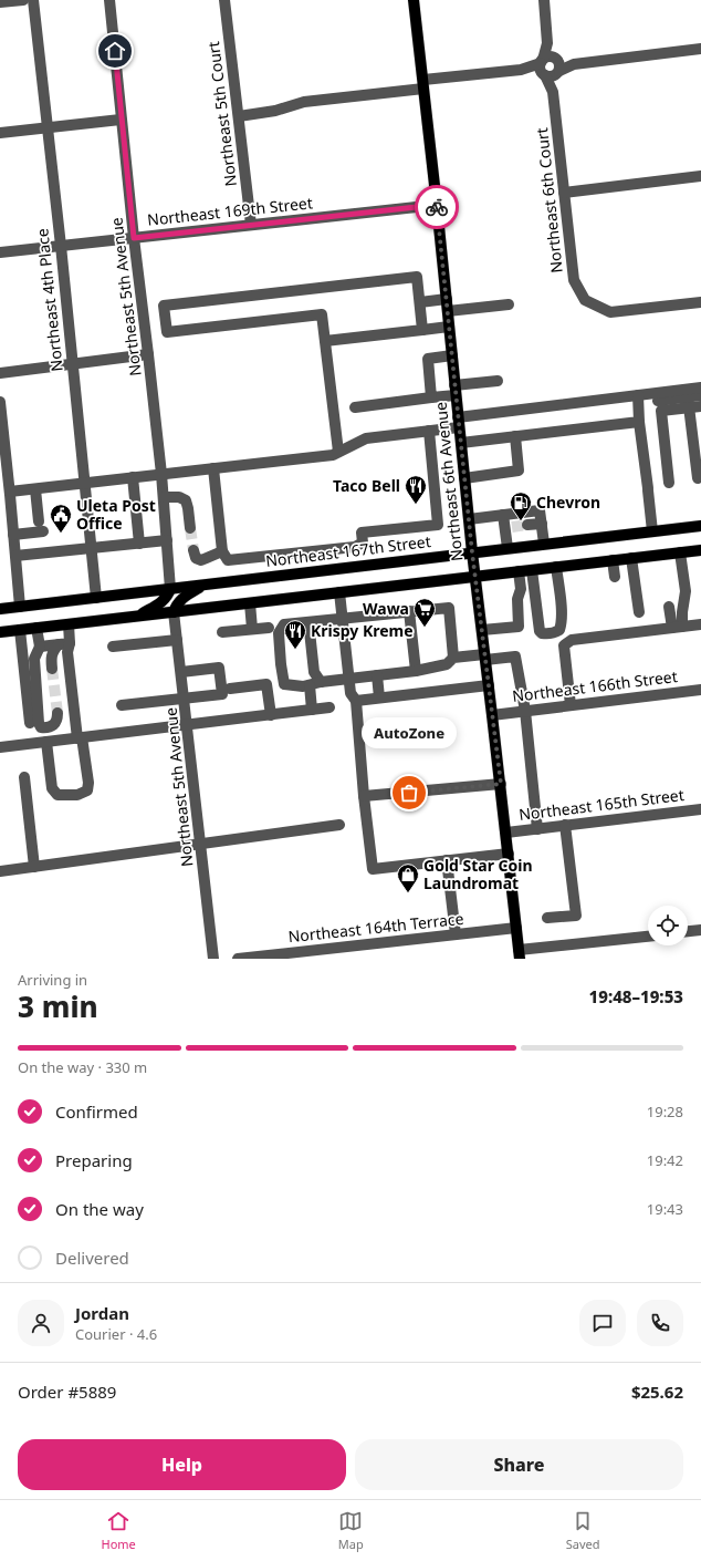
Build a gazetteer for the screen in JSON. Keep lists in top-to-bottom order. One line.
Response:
{"streets":{"main road":["Northeast 6th Avenue","Northeast 167th Street"],"street":["Northeast 5th Court","Northeast 6th Court","Northeast 169th Street","Northeast 5th Avenue","Northeast 4th Place","Northeast 166th Street","Northeast 165th Street","Northeast 164th Terrace"]},"crossings":[["Northeast 5th Court","Northeast 169th Street"],["Northeast 169th Street","Northeast 5th Avenue"],["Northeast 169th Street","Northeast 4th Place"],["Northeast 169th Street","Northeast 6th Avenue"],["Northeast 5th Avenue","Northeast 167th Street"],["Northeast 4th Place","Northeast 167th Street"],["Northeast 6th Avenue","Northeast 167th Street"],["Northeast 6th Avenue","Northeast 166th Street"],["Northeast 6th Avenue","Northeast 165th Street"],["Northeast 6th Avenue","Northeast 164th Terrace"]],"places":{"restaurant":["Taco Bell","Krispy Kreme"],"fuel station":["Chevron"],"public building":["Uleta Post Office"],"supermarket":["Wawa"],"other":["AutoZone"],"shop":["Gold Star Coin Laundromat"]},"page":{"bubble":"AutoZone","heading":["3 min","Arriving in","19:48–19:53"],"panel":["Jordan","Courier · 4.6","Order #5889","$25.62"],"bar":"On the way · 330 m","list":[["Confirmed","19:28"],["Preparing","19:42"],["On the way","19:43"],"Delivered"],"buttons":["Help","Share"],"tabs":["Home","Map","Saved"]}}
